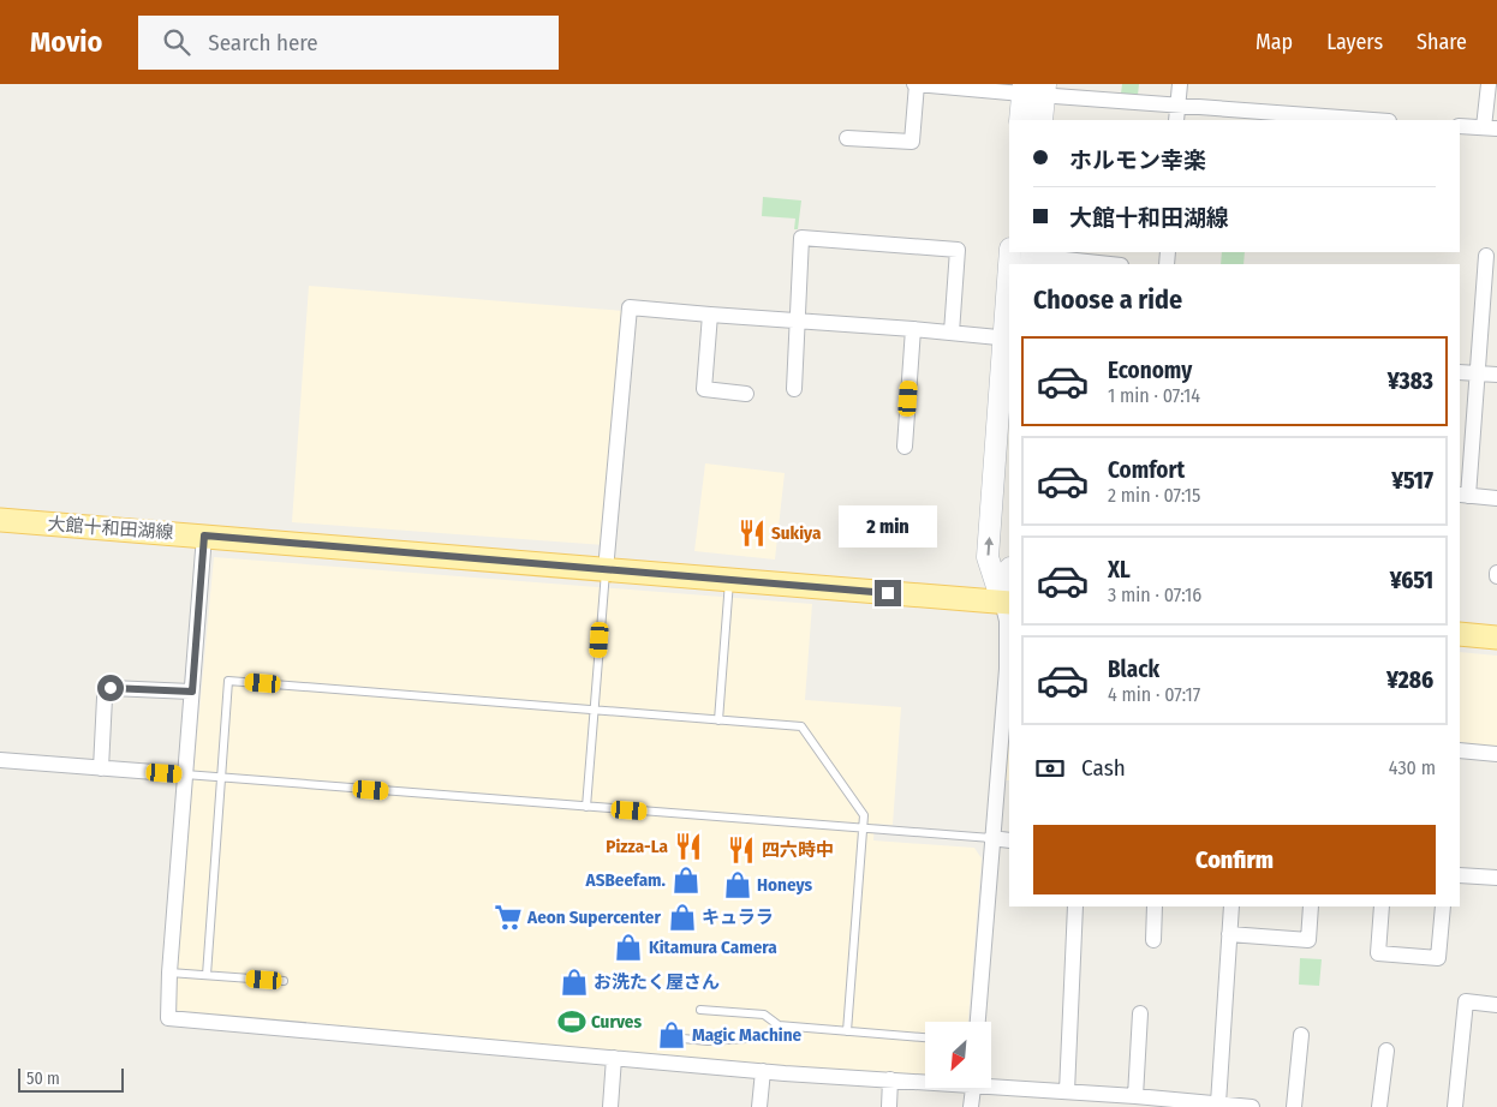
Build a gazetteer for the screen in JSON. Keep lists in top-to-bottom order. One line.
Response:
{"streets":{"main road":["大館十和田湖線"]},"places":{"restaurant":["Sukiya","Pizza-La","四六時中"],"shop":["ASBeefam.","Honeys","キュララ","Kitamura Camera","お洗たく屋さん","Magic Machine"],"supermarket":["Aeon Supercenter"],"sports":["Curves"]},"scale_bar":"50 m","north":"bottom left","page":{"header":"Movio","search":"Search here","nav":["Map","Layers","Share"],"banner":["ホルモン幸楽","大館十和田湖線"],"heading":"Choose a ride","list":[{"name":"Economy","note":"1 min · 07:14","value":"¥383"},{"name":"Comfort","note":"2 min · 07:15","value":"¥517"},{"name":"XL","note":"3 min · 07:16","value":"¥651"},{"name":"Black","note":"4 min · 07:17","value":"¥286"}],"bubble":"2 min","pay":["Cash","430 m"],"buttons":"Confirm","scale":"50 m"}}
